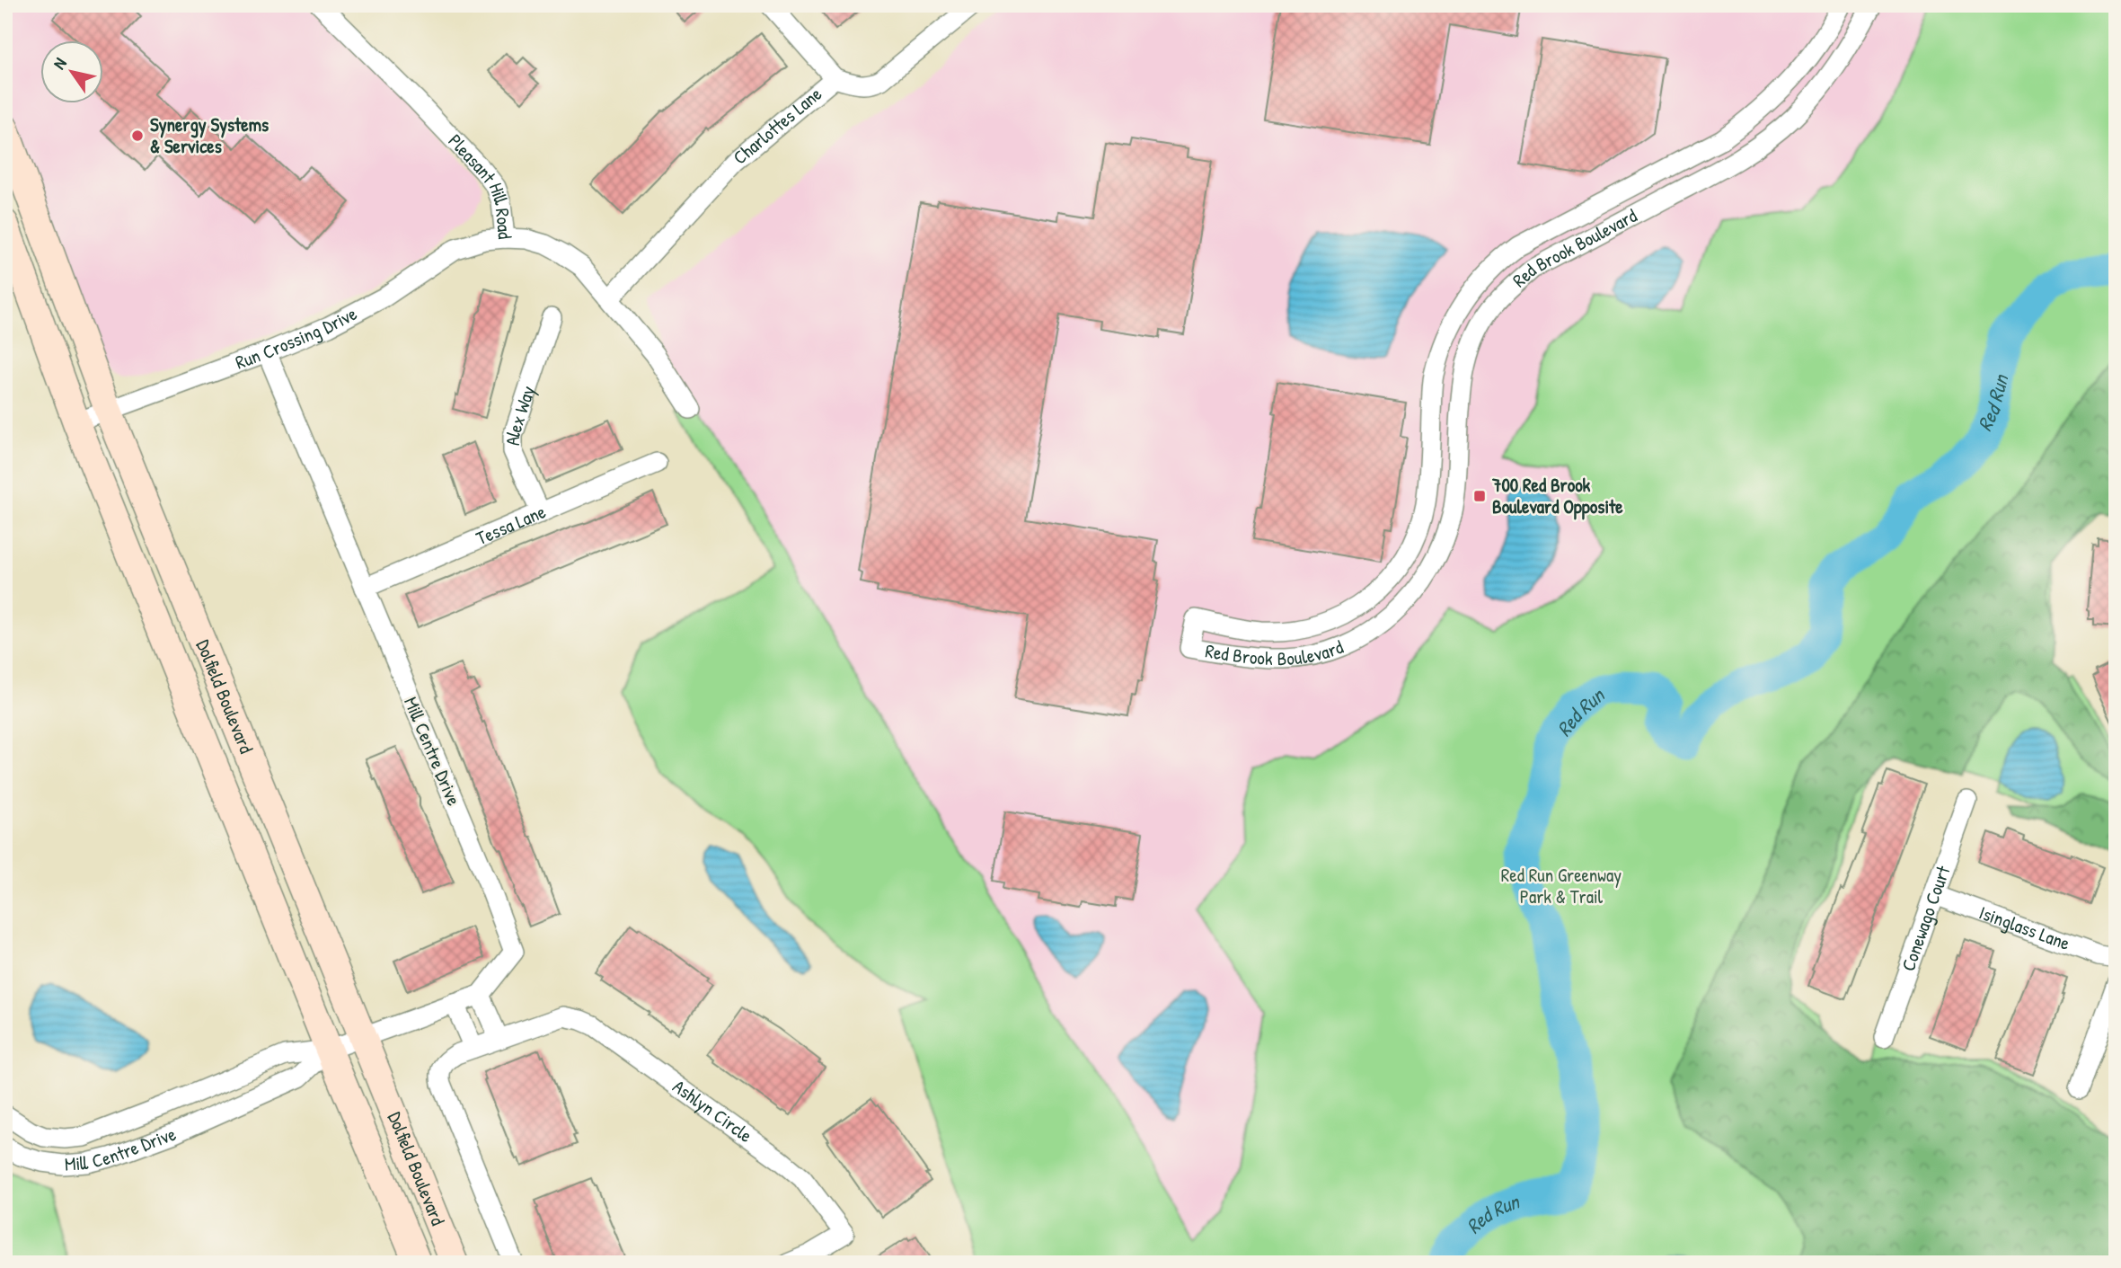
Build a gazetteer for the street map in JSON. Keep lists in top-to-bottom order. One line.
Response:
{"streets":{"main road":["Dolfield Boulevard"],"street":["Charlottes Lane","Pleasant Hill Road","Red Brook Boulevard","Run Crossing Drive","Alex Way","Tessa Lane","Mill Centre Drive","Conewago Court","Isinglass Lane","Ashlyn Circle"]},"crossings":[["Charlottes Lane","Pleasant Hill Road"],["Pleasant Hill Road","Run Crossing Drive"],["Run Crossing Drive","Dolfield Boulevard"],["Run Crossing Drive","Mill Centre Drive"],["Alex Way","Tessa Lane"],["Tessa Lane","Mill Centre Drive"],["Dolfield Boulevard","Mill Centre Drive"],["Conewago Court","Isinglass Lane"]],"water":["Red Run"],"parks":["Red Run Greenway Park & Trail"],"places":{"other":["Synergy Systems & Services"],"transit":["700 Red Brook Boulevard Opposite"]},"north":"top left"}
